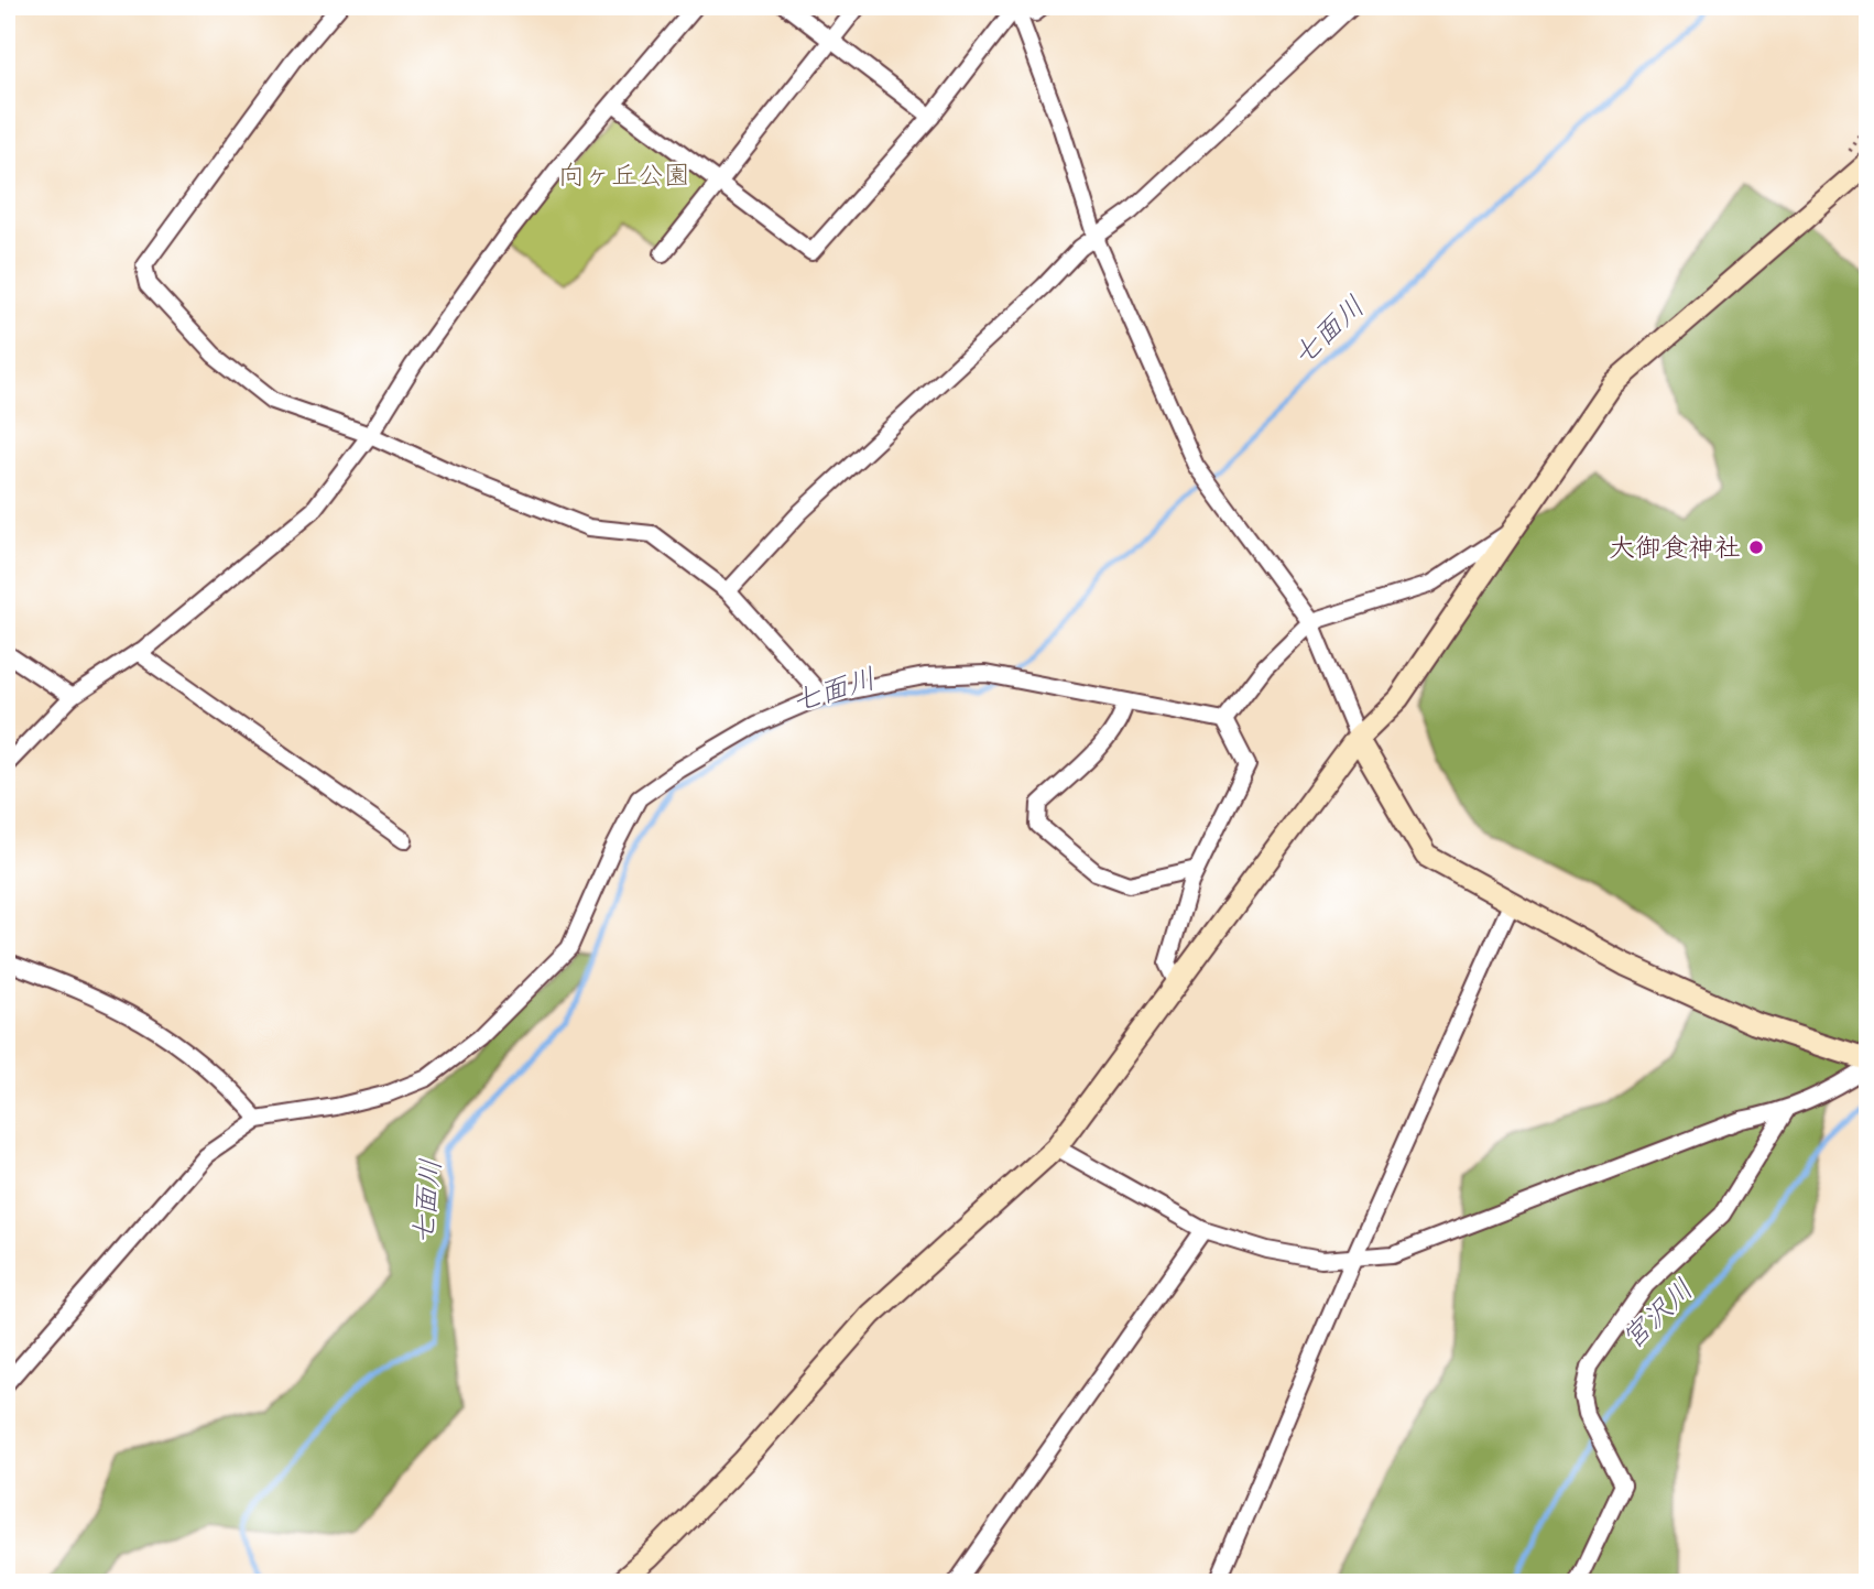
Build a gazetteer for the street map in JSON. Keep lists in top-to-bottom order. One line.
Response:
{"water":["七面川","宮沢川"],"parks":["向ヶ丘公園"],"places":["大御食神社"]}
